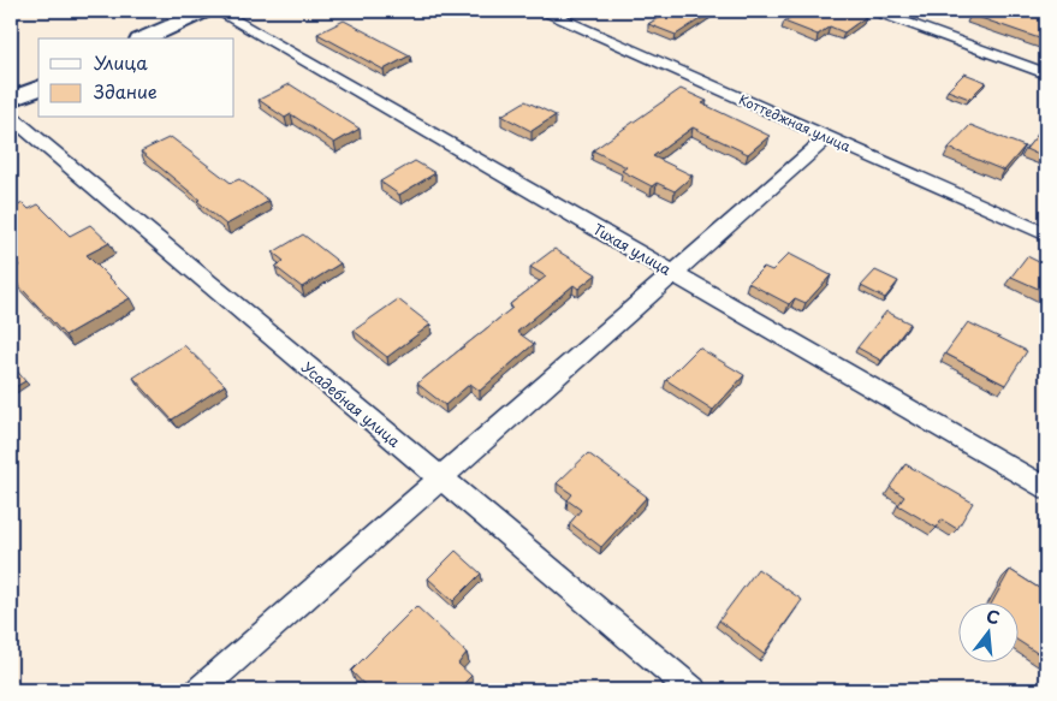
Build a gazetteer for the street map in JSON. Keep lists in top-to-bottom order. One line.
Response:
{"streets":{"street":["Коттеджная улица","Тихая улица","Усадебная улица"]},"legend":["Улица","Здание"],"north":"top"}
